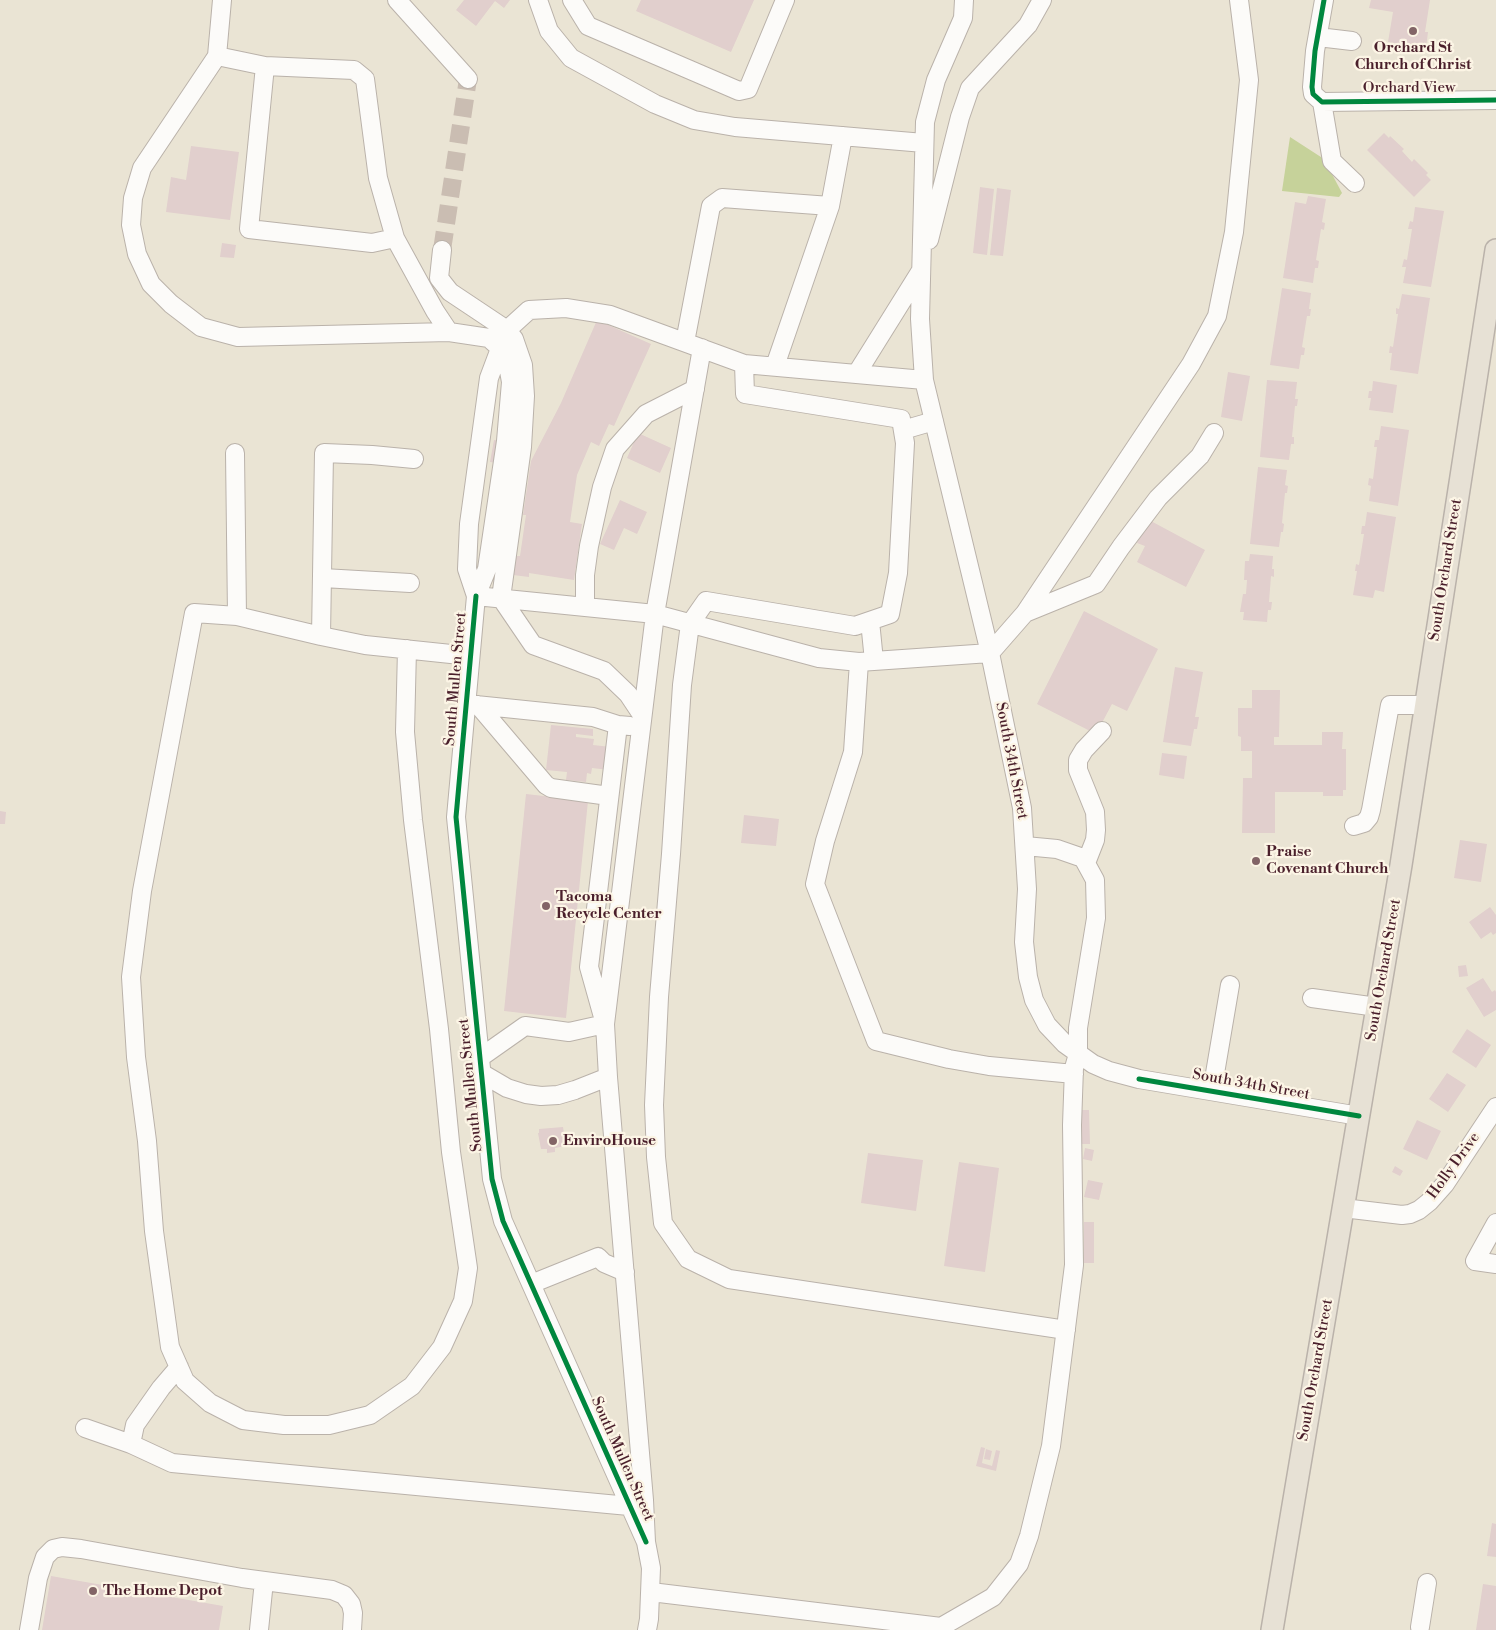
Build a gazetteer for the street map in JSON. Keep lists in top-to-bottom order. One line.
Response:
{"streets":{"main road":["South Orchard Street"],"street":["Orchard View","South Mullen Street","South 34th Street","Holly Drive"]},"crossings":[["South Orchard Street","South 34th Street"],["South Orchard Street","Holly Drive"]],"places":["Orchard St Church of Christ","Praise Covenant Church","Tacoma Recycle Center","EnviroHouse","The Home Depot"]}
